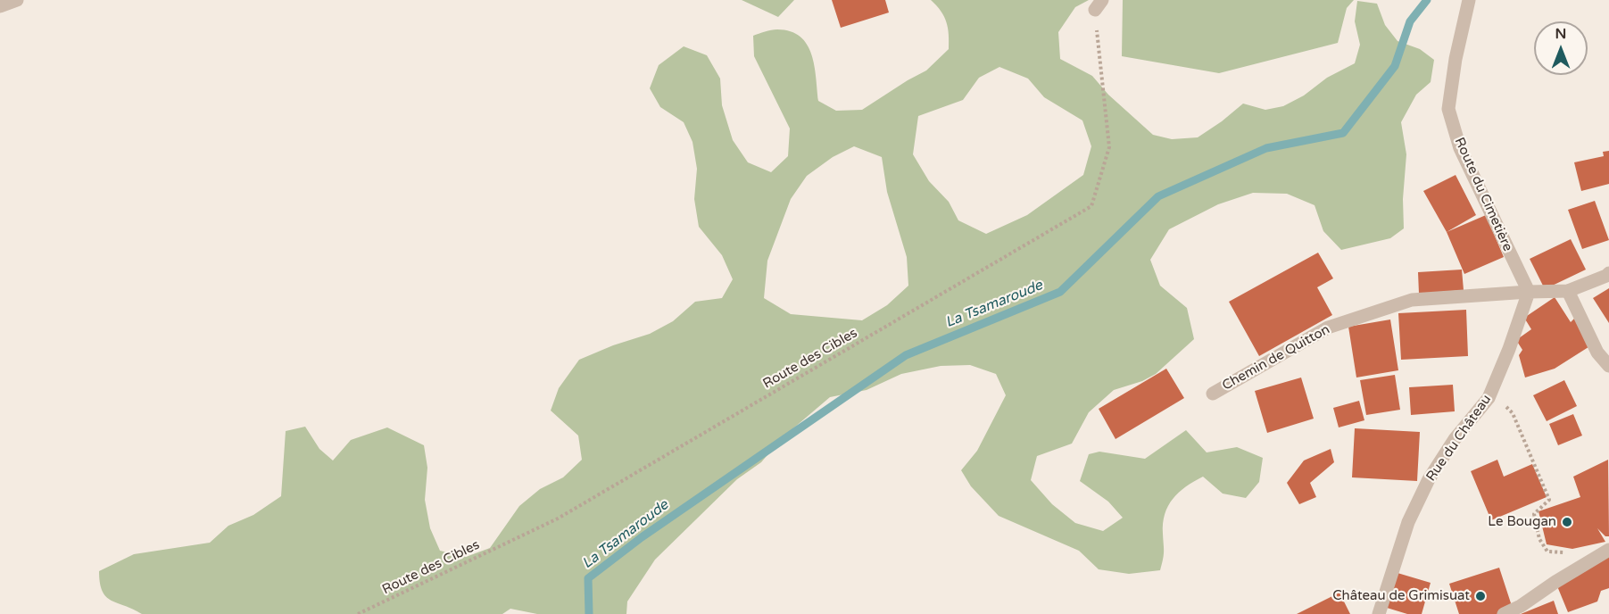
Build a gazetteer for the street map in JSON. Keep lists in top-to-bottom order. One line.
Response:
{"streets":{"street":["Route du Cimetière","Chemin de Quitton","Rue du Château"],"path":["Route des Cibles"]},"crossings":[["Route du Cimetière","Chemin de Quitton"],["Route du Cimetière","Rue du Château"],["Chemin de Quitton","Rue du Château"]],"water":["La Tsamaroude"],"places":["Le Bougan","Château de Grimisuat"],"north":"top"}
